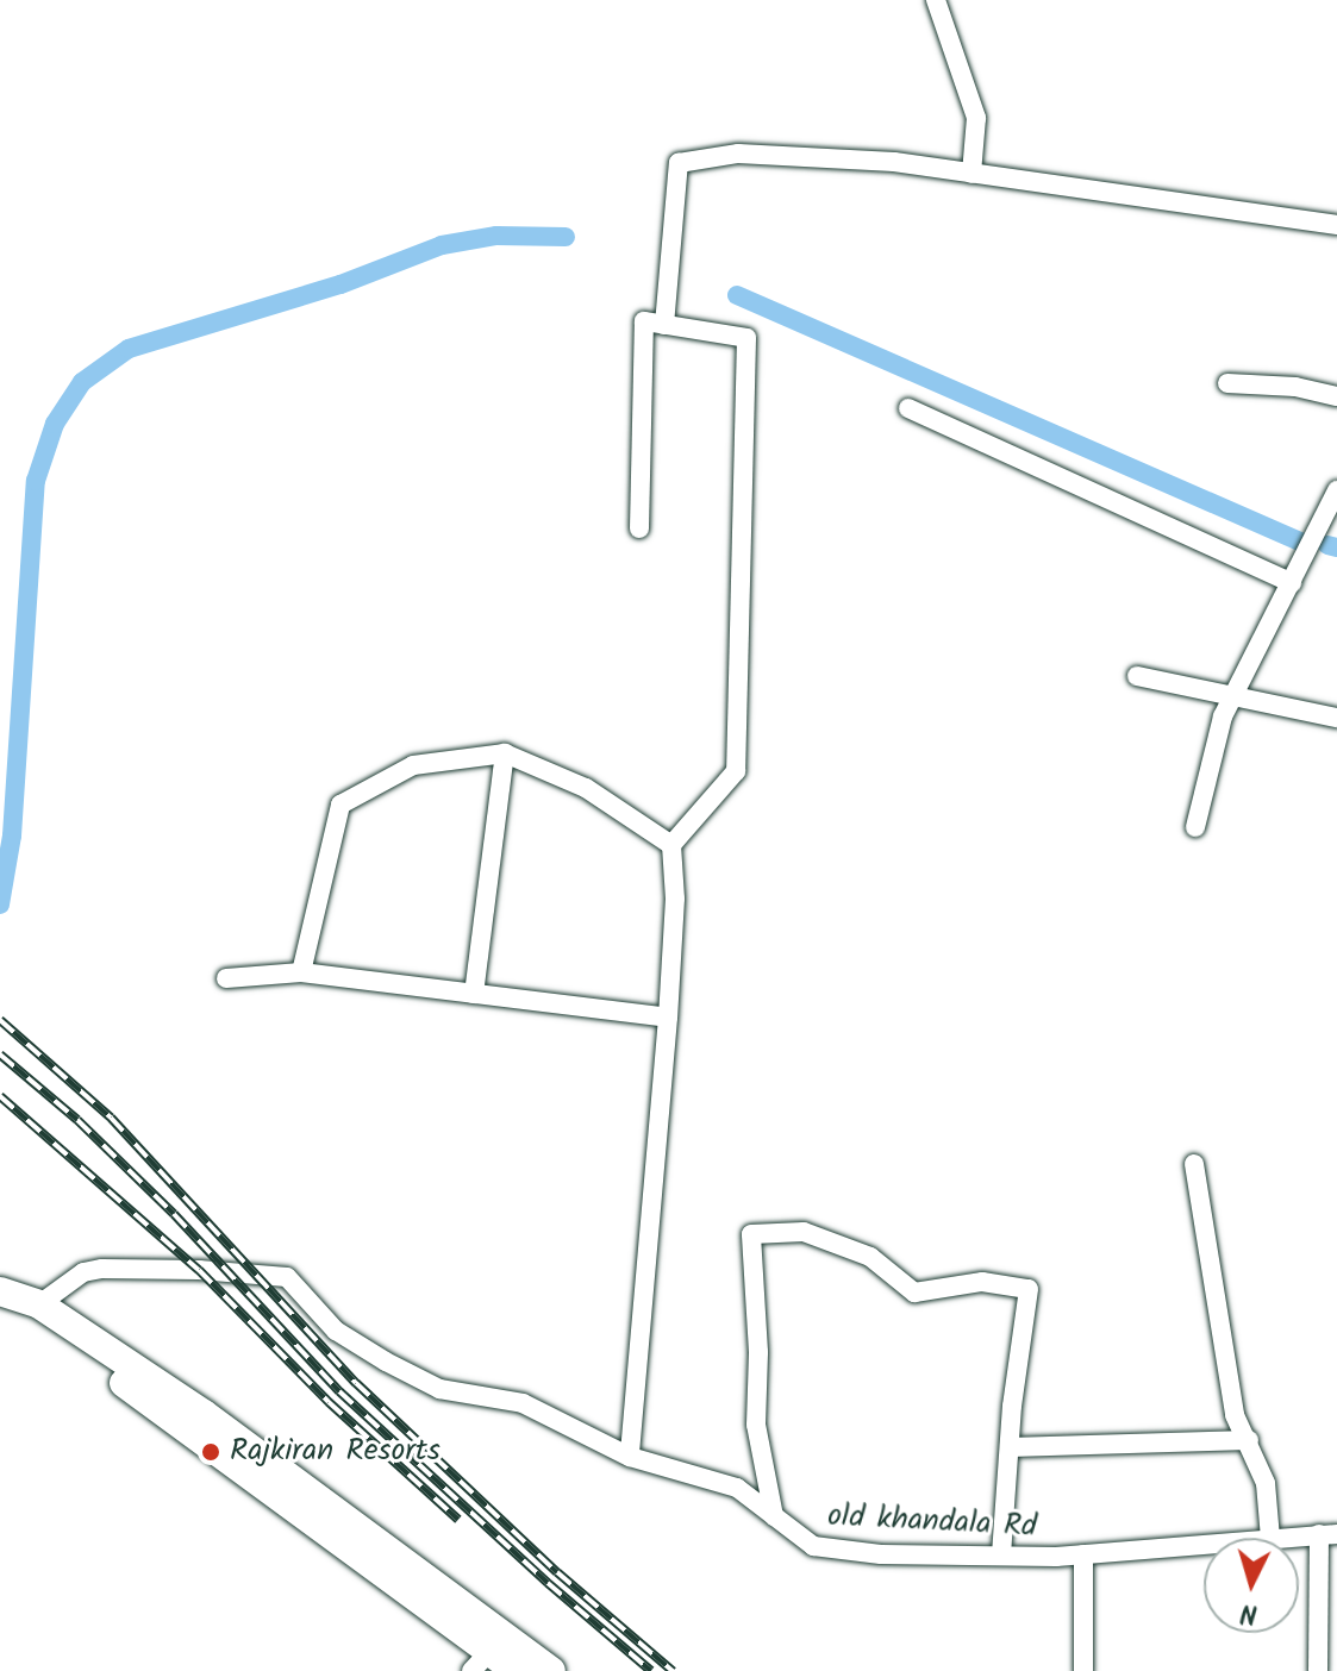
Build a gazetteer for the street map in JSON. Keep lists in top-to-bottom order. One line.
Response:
{"streets":{"street":["old khandala Rd"]},"places":["Rajkiran Resorts"],"north":"bottom"}
